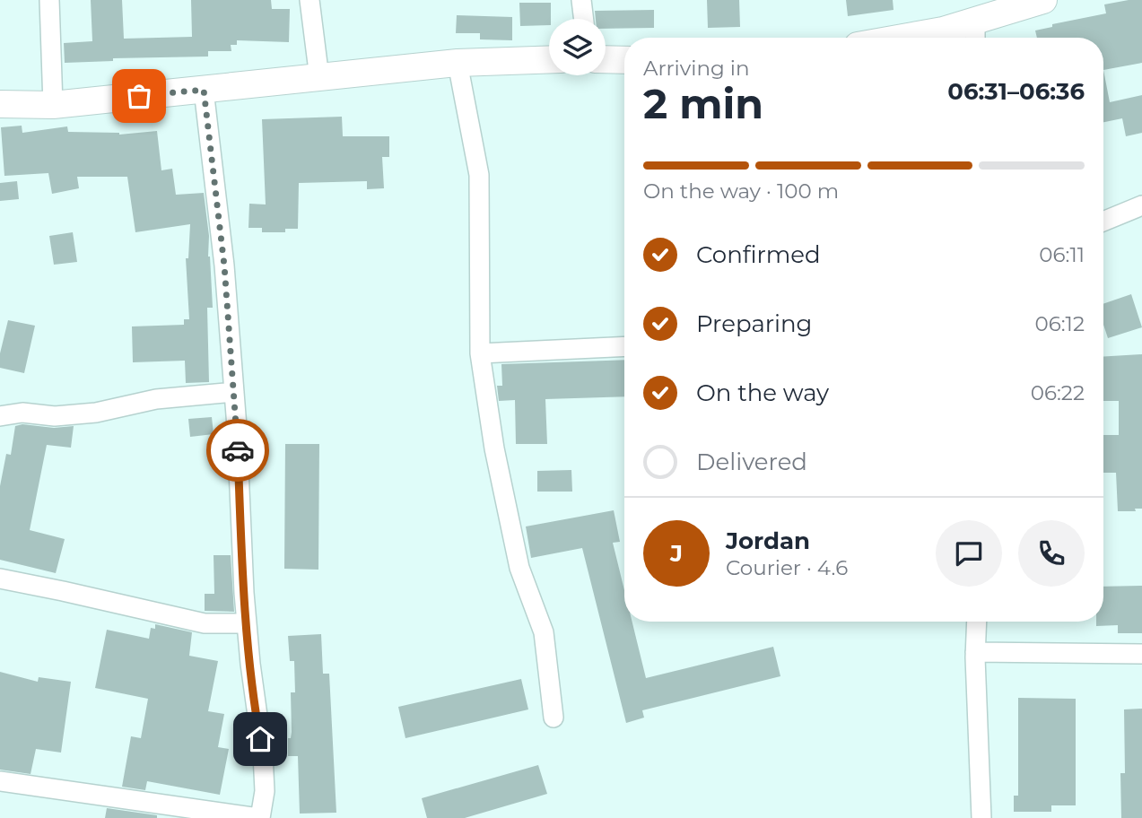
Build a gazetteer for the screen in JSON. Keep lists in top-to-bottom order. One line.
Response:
{"page":{"heading":["2 min","Arriving in","06:31–06:36"],"panel":["Jordan","Courier · 4.6"],"bar":"On the way · 100 m","list":[["Confirmed","06:11"],["Preparing","06:12"],["On the way","06:22"],"Delivered"],"round":"J"}}
